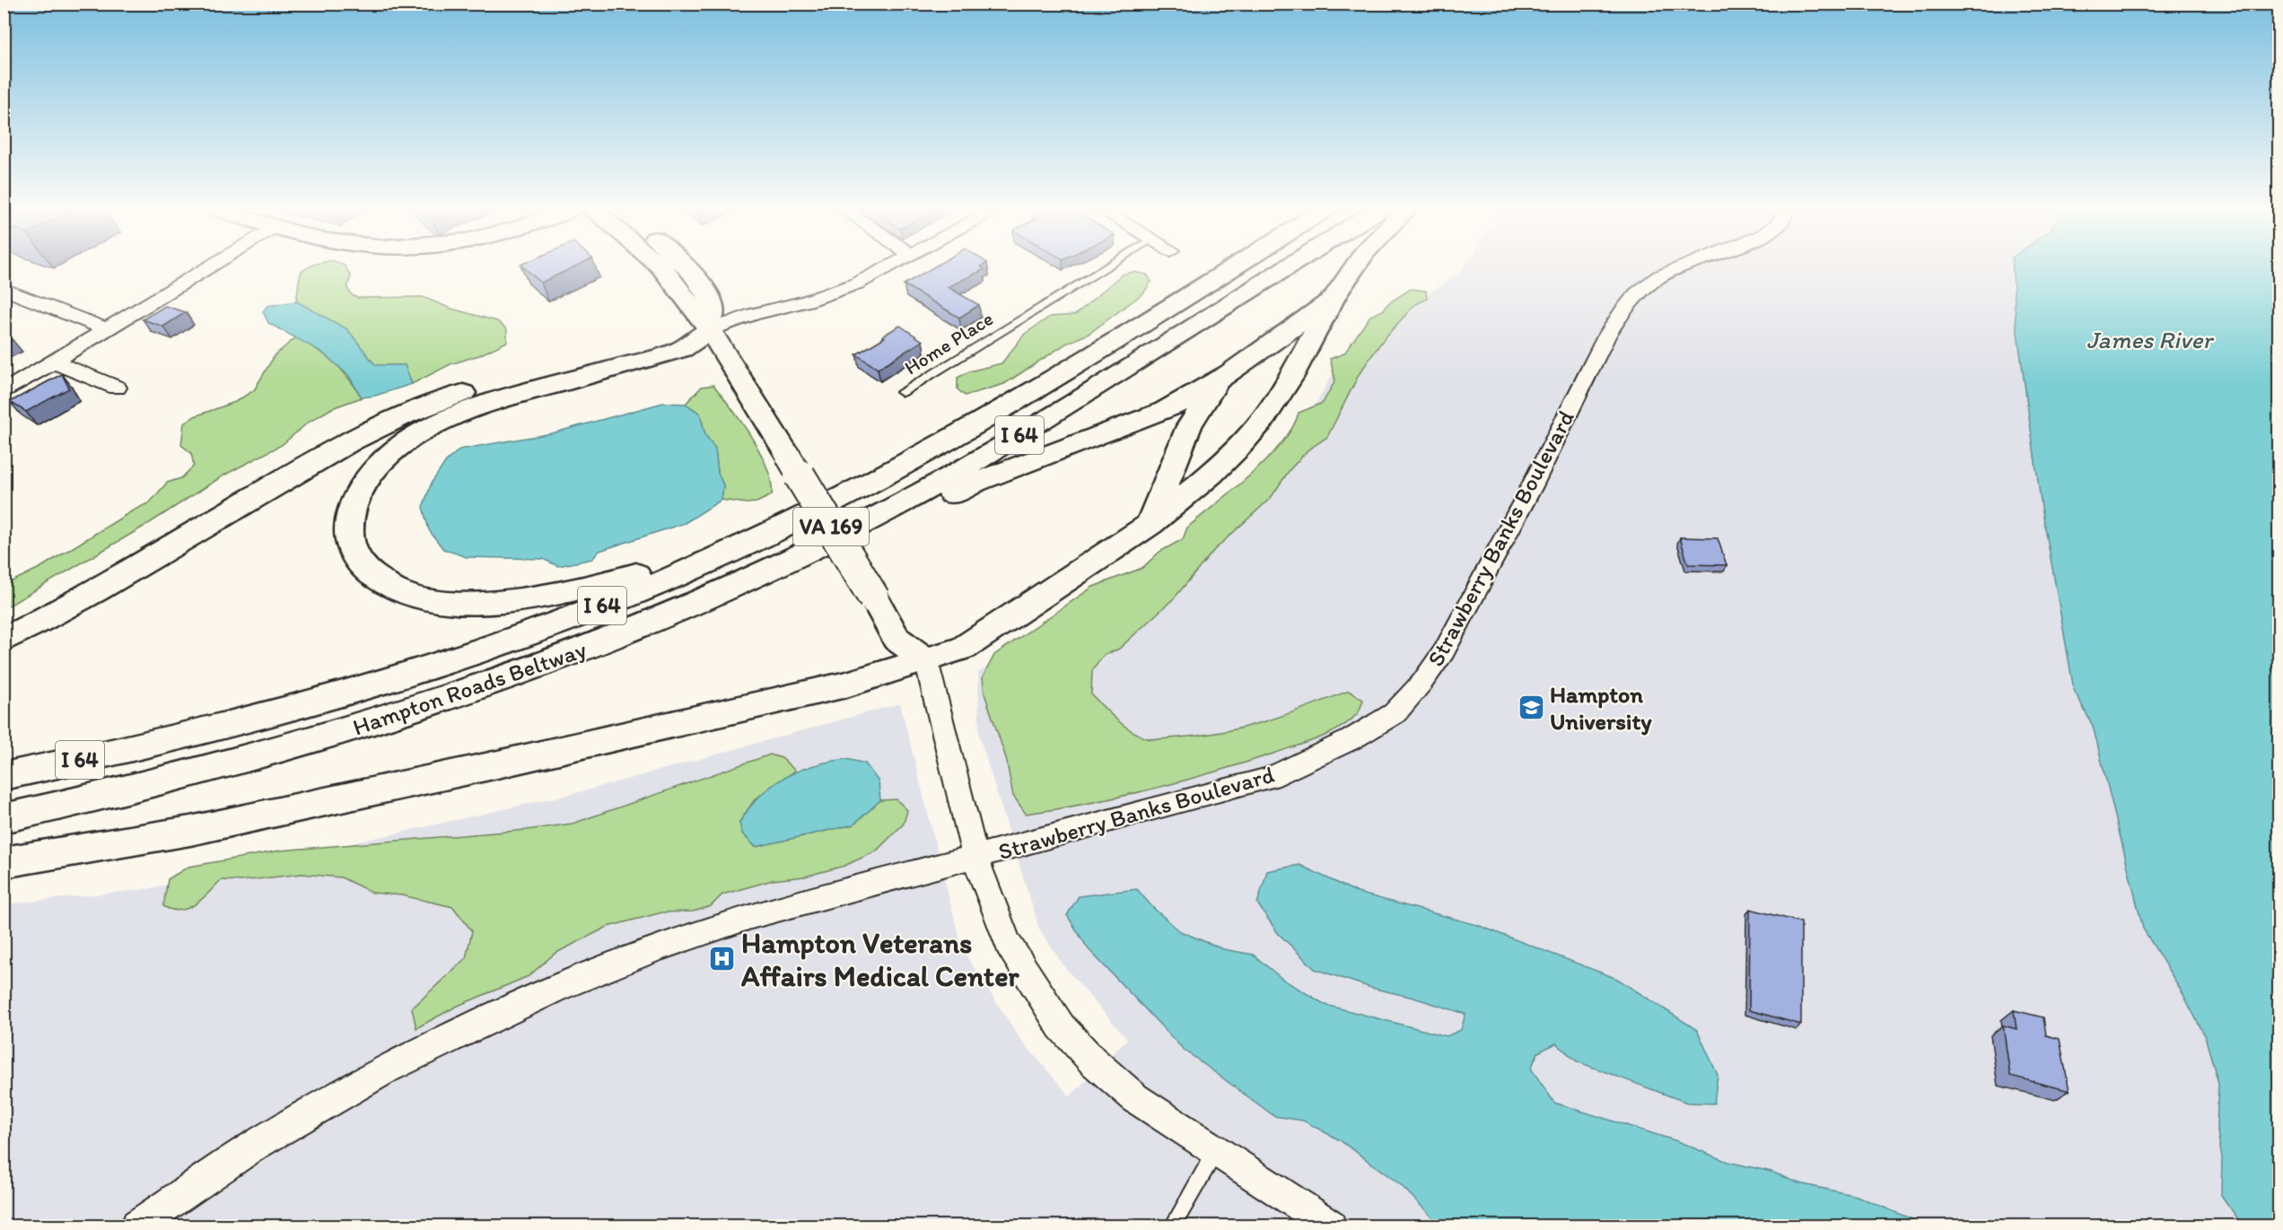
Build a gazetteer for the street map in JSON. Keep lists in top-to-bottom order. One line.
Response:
{"streets":{"main road":["I 64","VA 169","Hampton Roads Beltway"],"street":["Strawberry Banks Boulevard"],"lane":["Home Place"]},"water":["James River"],"places":{"school or university":["Hampton University"],"hospital":["Hampton Veterans Affairs Medical Center"]}}
